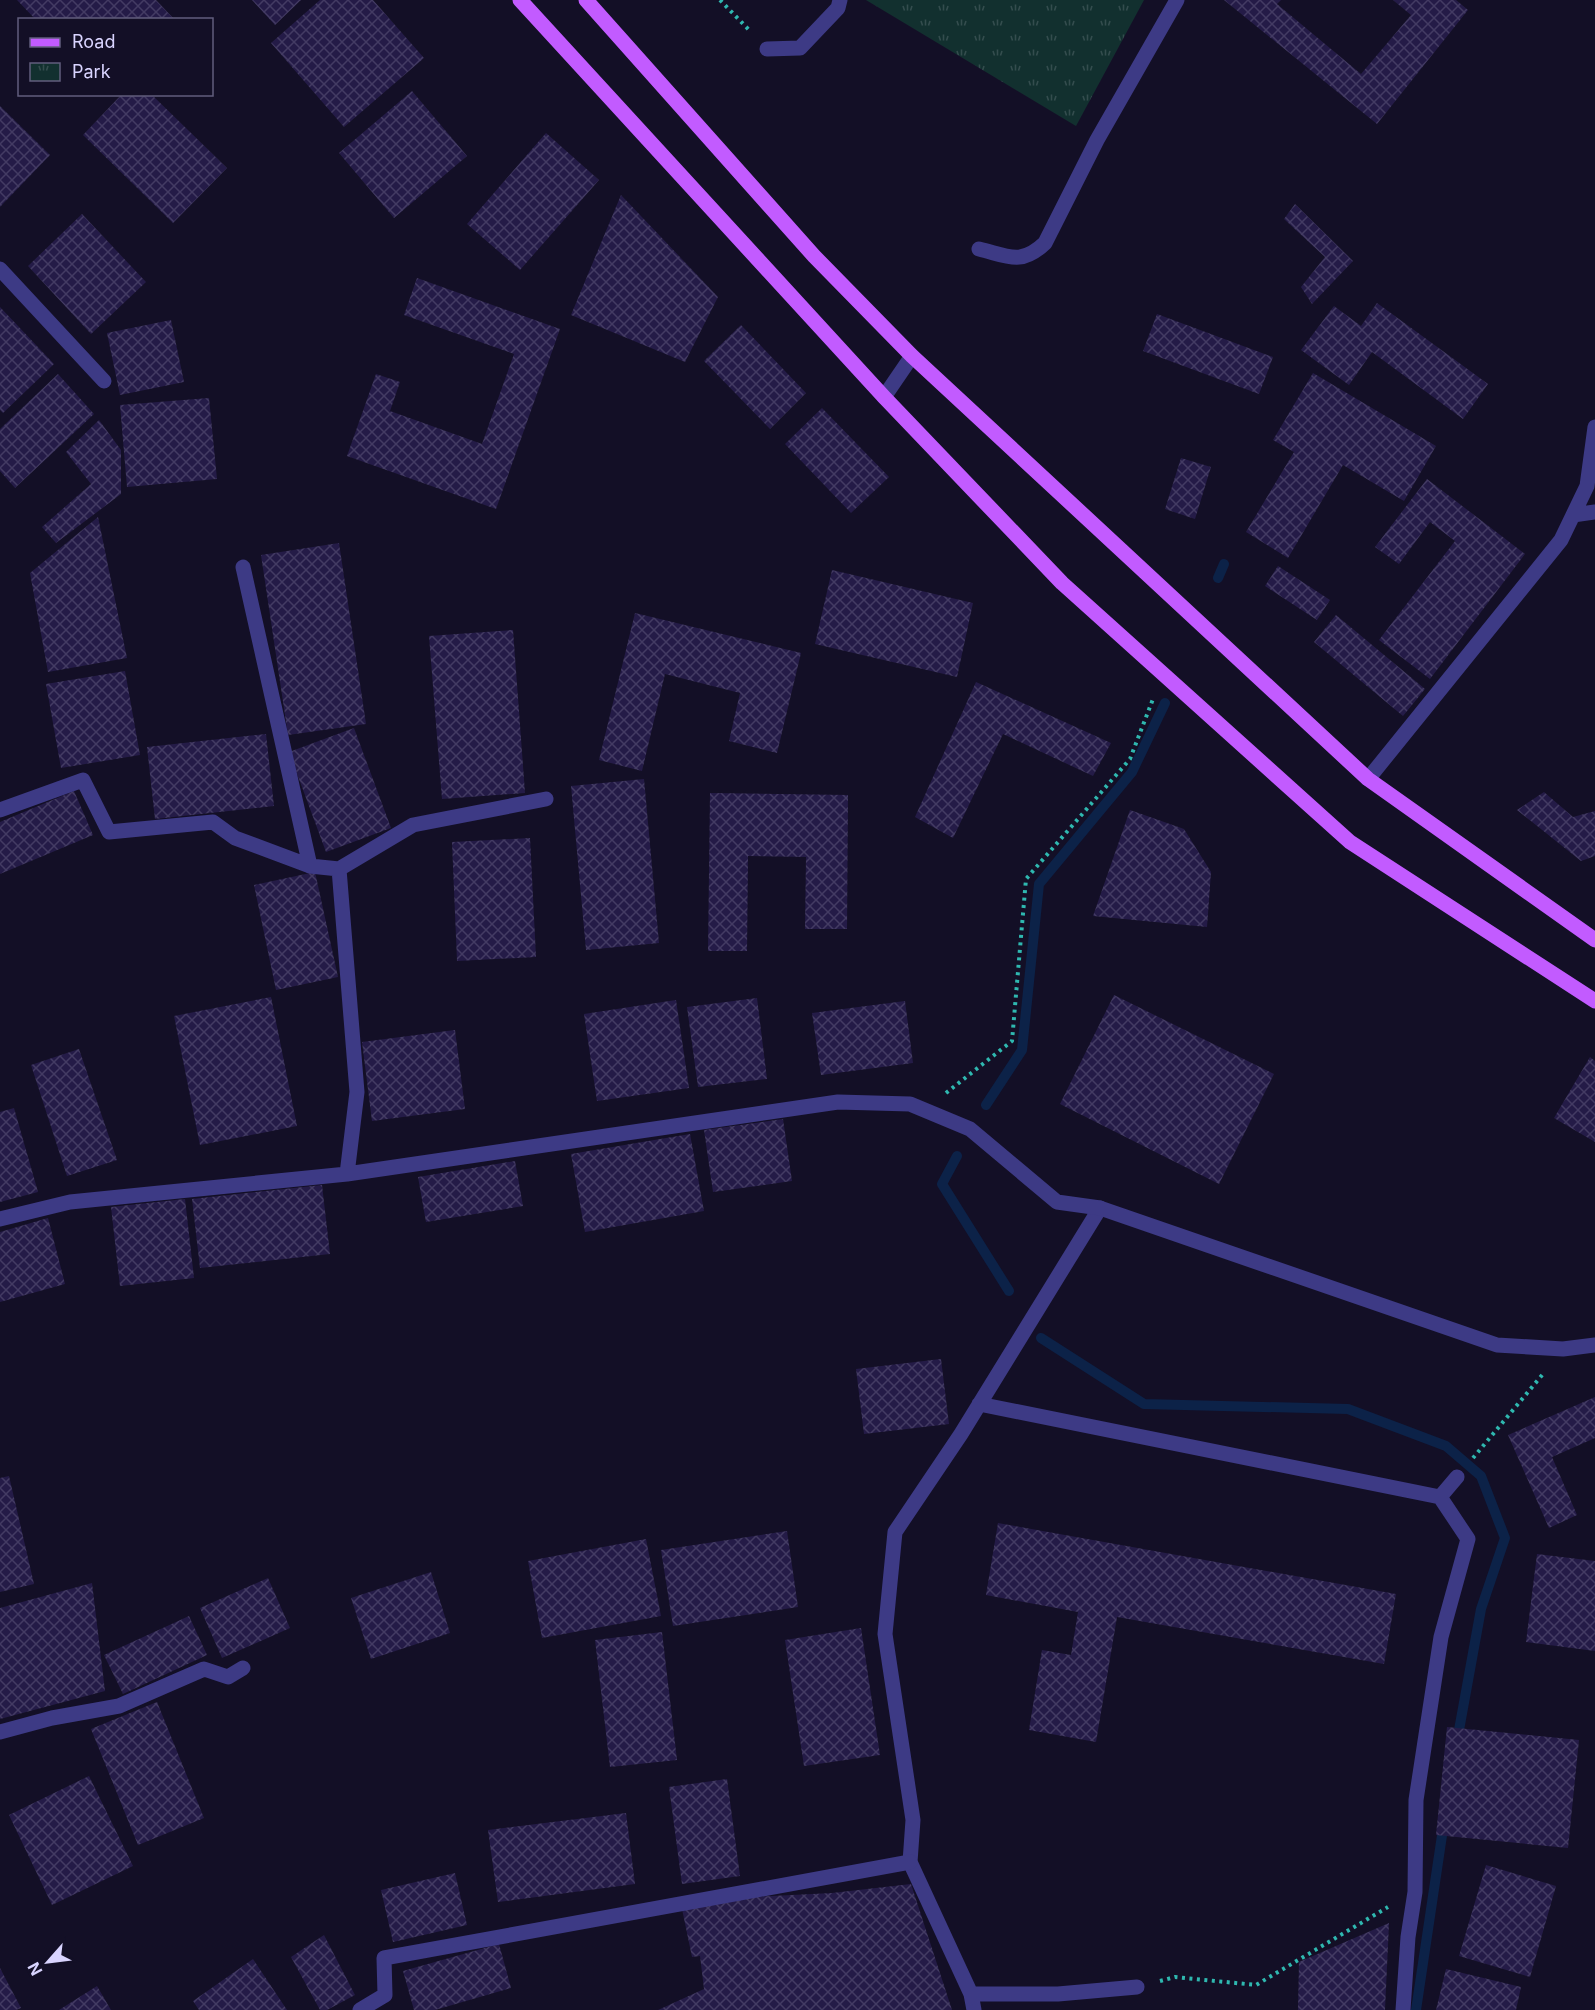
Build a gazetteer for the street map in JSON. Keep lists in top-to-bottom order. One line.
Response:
{"legend":["Road","Park"],"north":"bottom left"}
